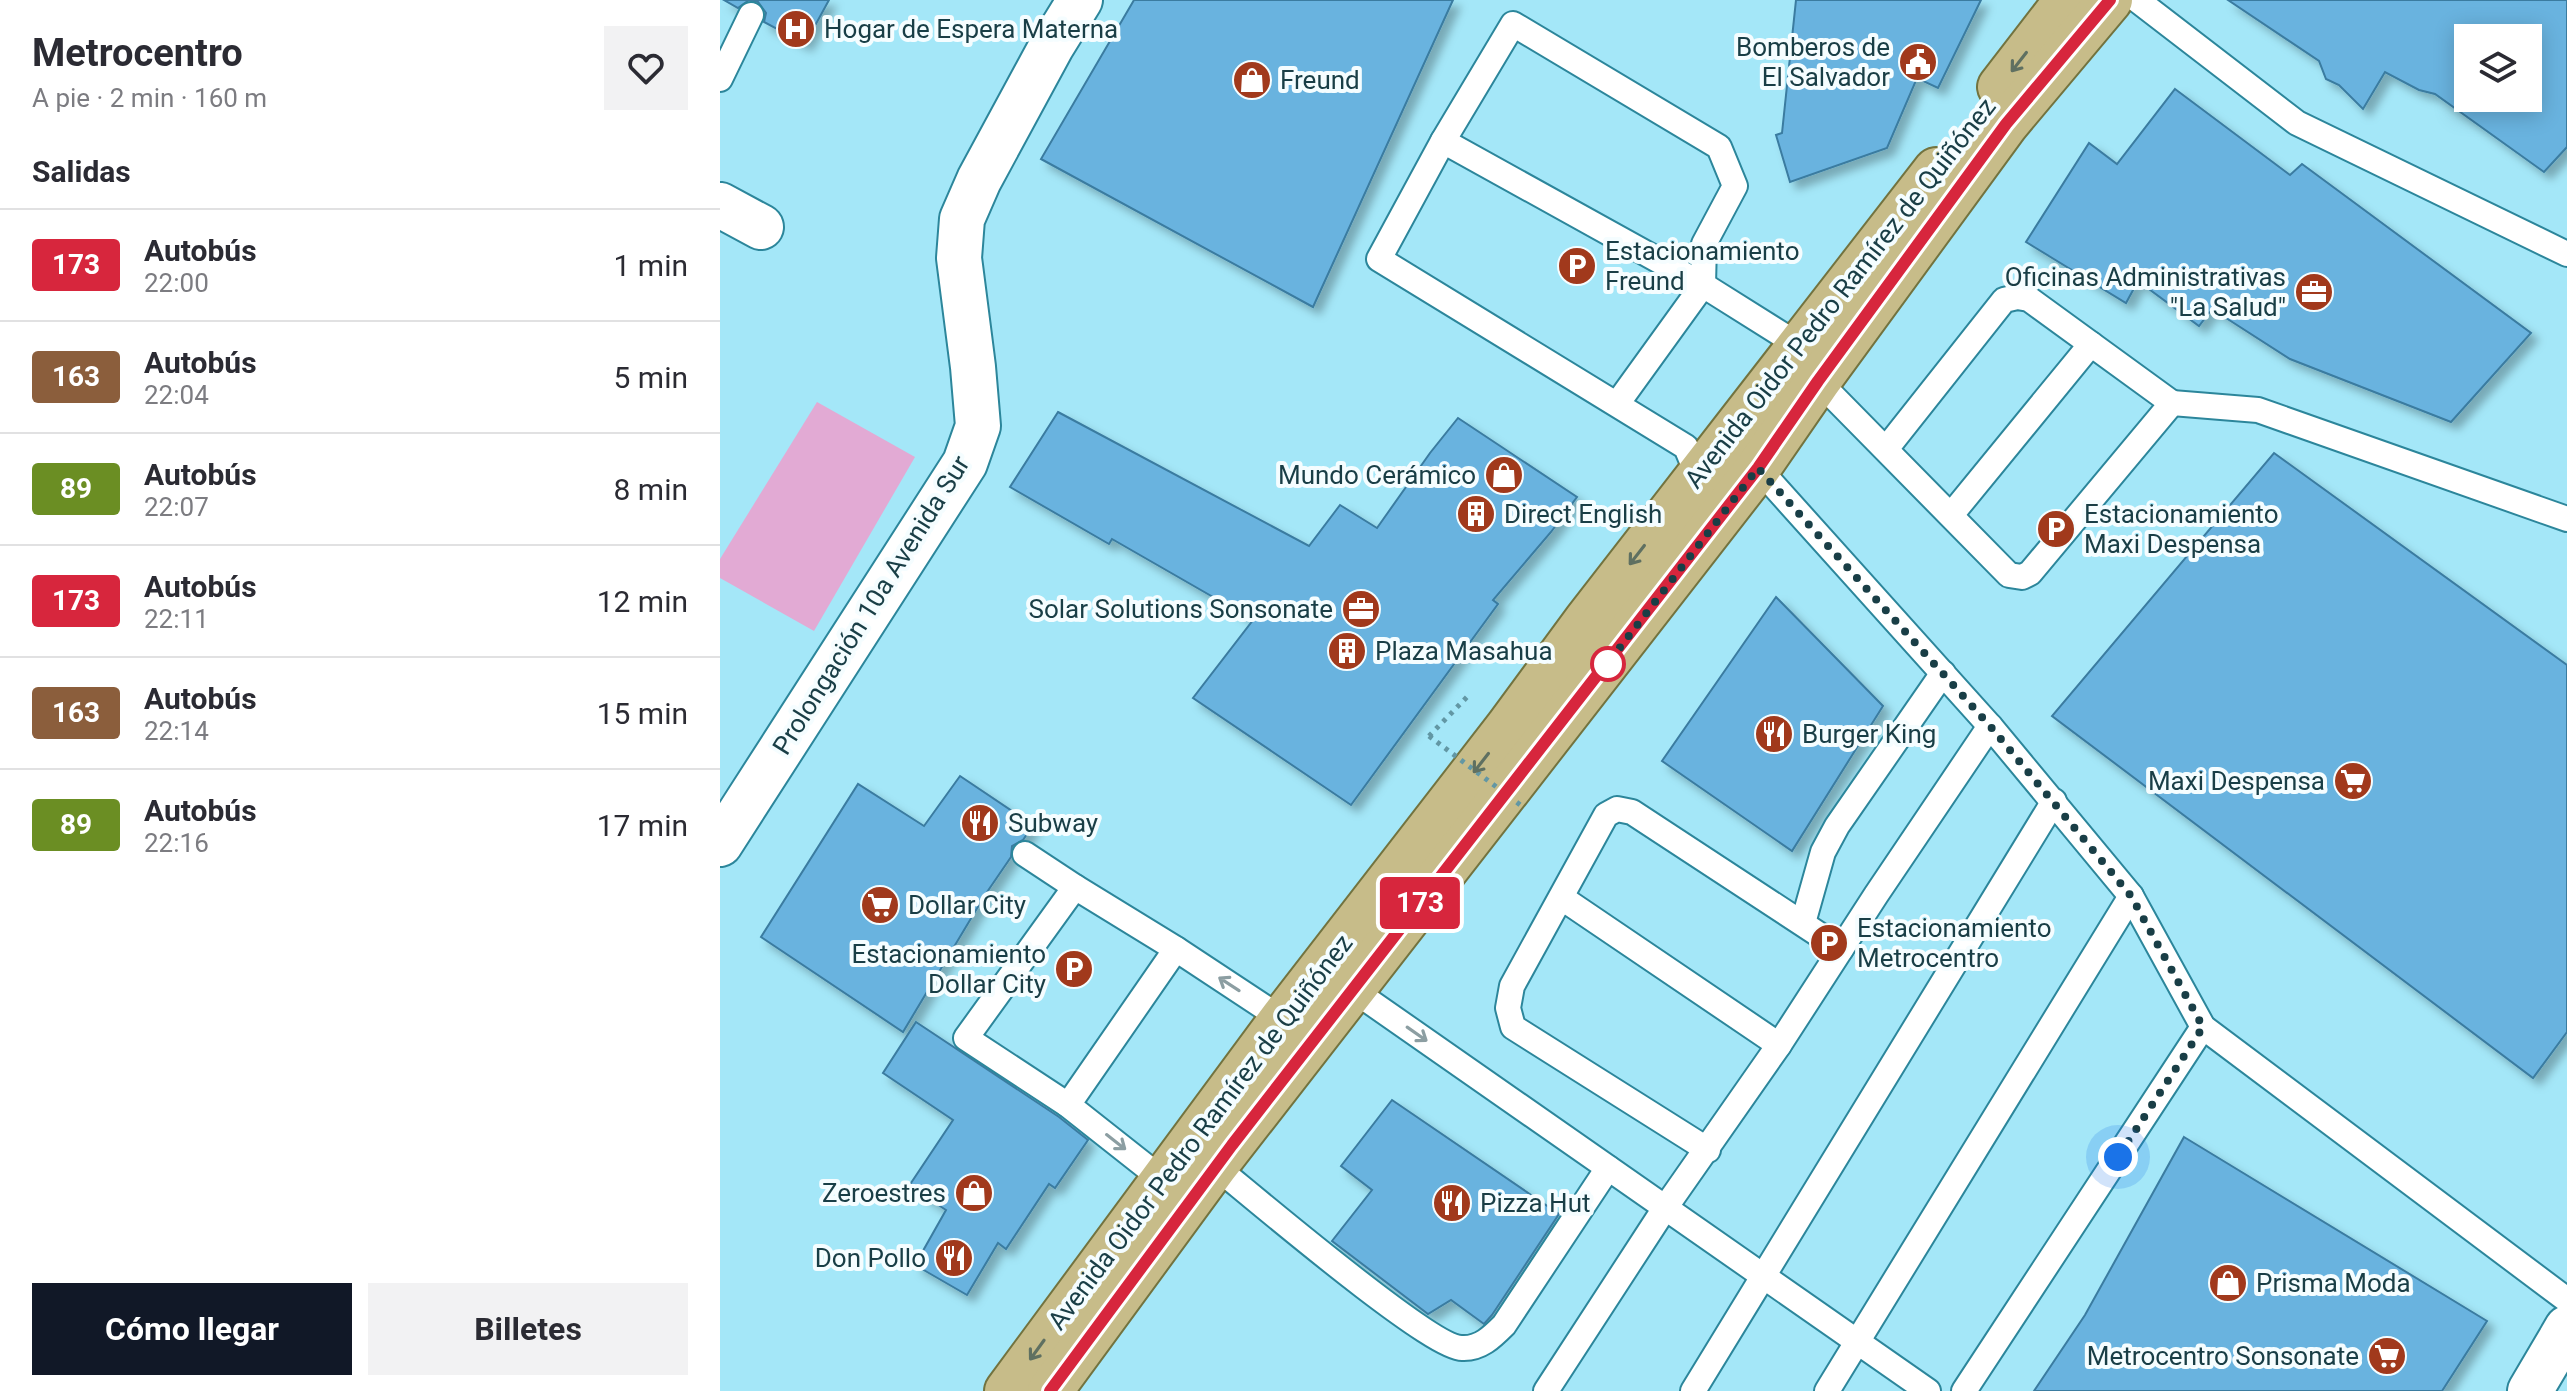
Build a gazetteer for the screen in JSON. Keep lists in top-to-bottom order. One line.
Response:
{"streets":{"main road":["Avenida Oidor Pedro Ramírez de Quiñónez"],"street":["Prolongación 10a Avenida Sur"]},"places":{"hospital":["Hogar de Espera Materna"],"public building":["Bomberos de El Salvador"],"shop":["Freund","Mundo Cerámico","Zeroestres","Prisma Moda"],"parking":["Estacionamiento Freund","Estacionamiento Maxi Despensa","Estacionamiento Metrocentro","Estacionamiento Dollar City"],"office":["Oficinas Administrativas \"La Salud\"","Solar Solutions Sonsonate"],"building":["Direct English","Plaza Masahua"],"restaurant":["Burger King","Subway","Pizza Hut","Don Pollo"],"supermarket":["Maxi Despensa","Dollar City","Metrocentro Sonsonate"]},"lines":["bus line 173"],"page":{"heading":[["Metrocentro","A pie · 2 min · 160 m"],"Salidas"],"on_map":"173","list":[{"mark":"173","name":"Autobús","note":"22:00","value":"1 min"},{"mark":"163","name":"Autobús","note":"22:04","value":"5 min"},{"mark":"89","name":"Autobús","note":"22:07","value":"8 min"},{"mark":"173","name":"Autobús","note":"22:11","value":"12 min"},{"mark":"163","name":"Autobús","note":"22:14","value":"15 min"},{"mark":"89","name":"Autobús","note":"22:16","value":"17 min"}],"buttons":["Cómo llegar","Billetes"]}}
